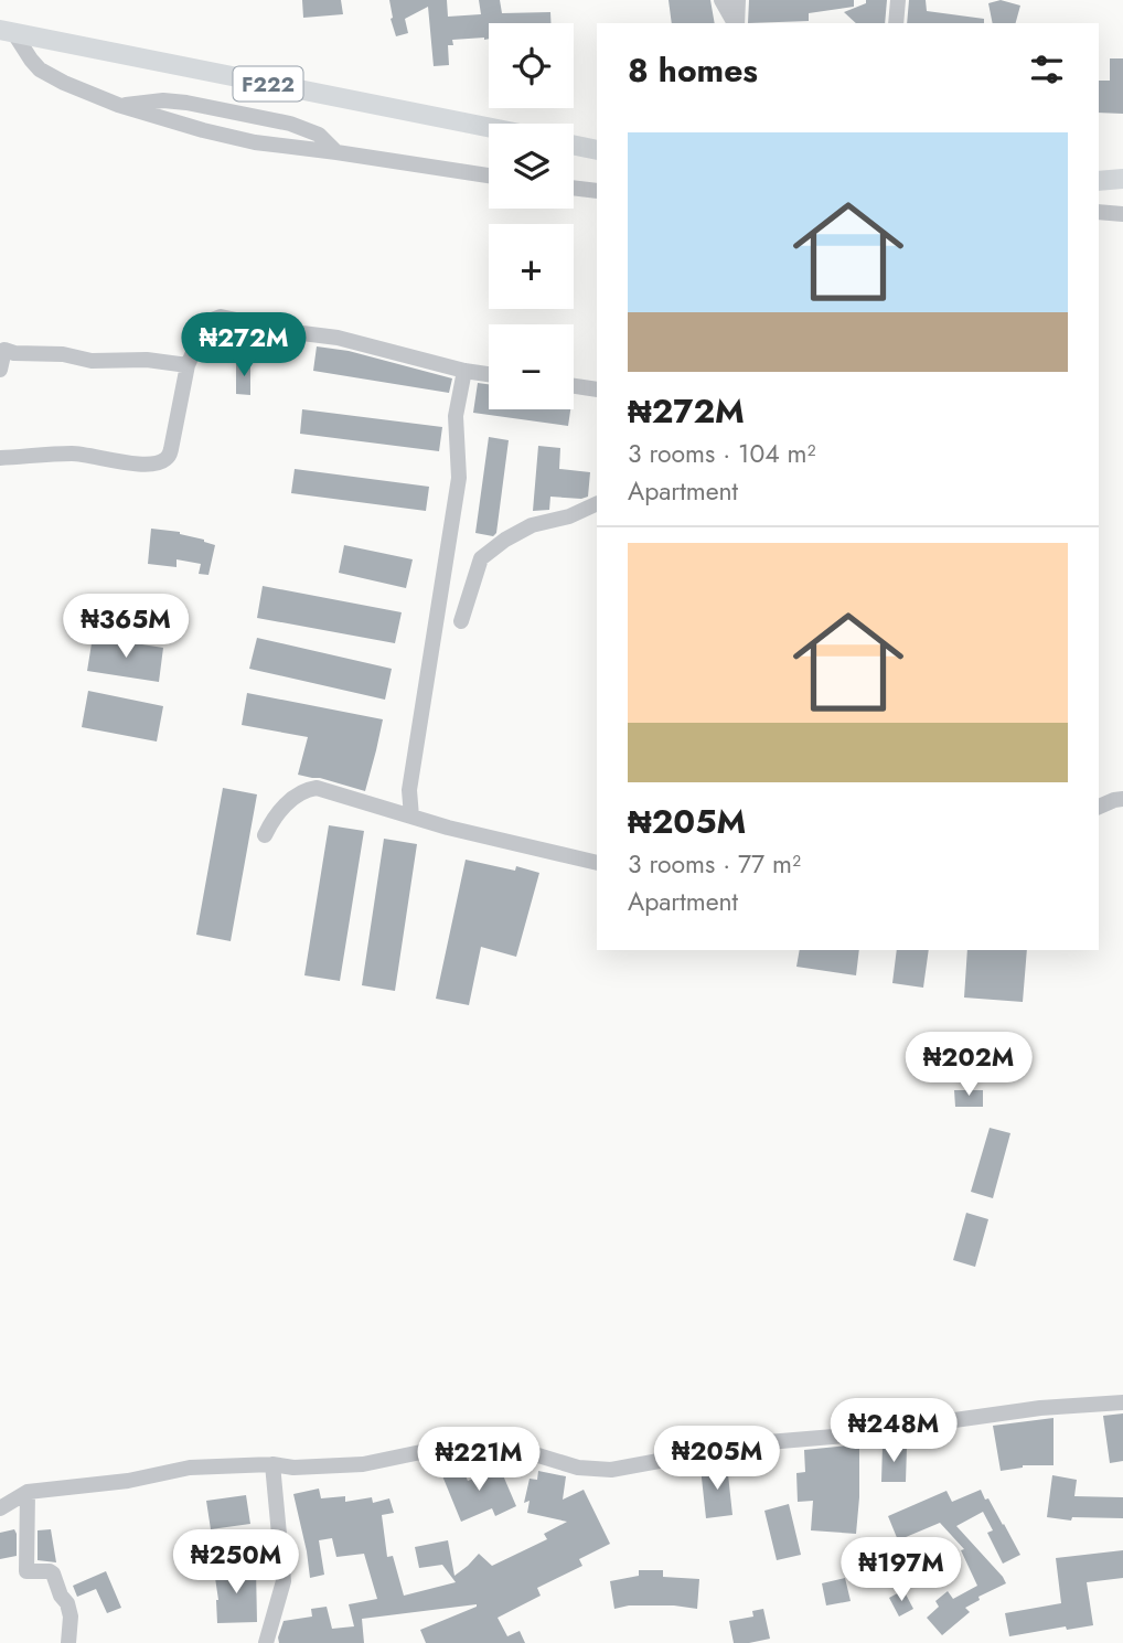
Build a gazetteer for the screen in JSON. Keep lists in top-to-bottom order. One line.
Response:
{"streets":{"main road":["F222"]},"page":{"map_buttons":["+","−"],"heading":"8 homes","list":[{"name":"₦272M","note":"3 rooms · 104 m² · Apartment"},{"name":"₦205M","note":"3 rooms · 77 m² · Apartment"}],"price":["₦272M","₦365M","₦202M","₦248M","₦205M","₦221M","₦250M","₦197M"]}}
